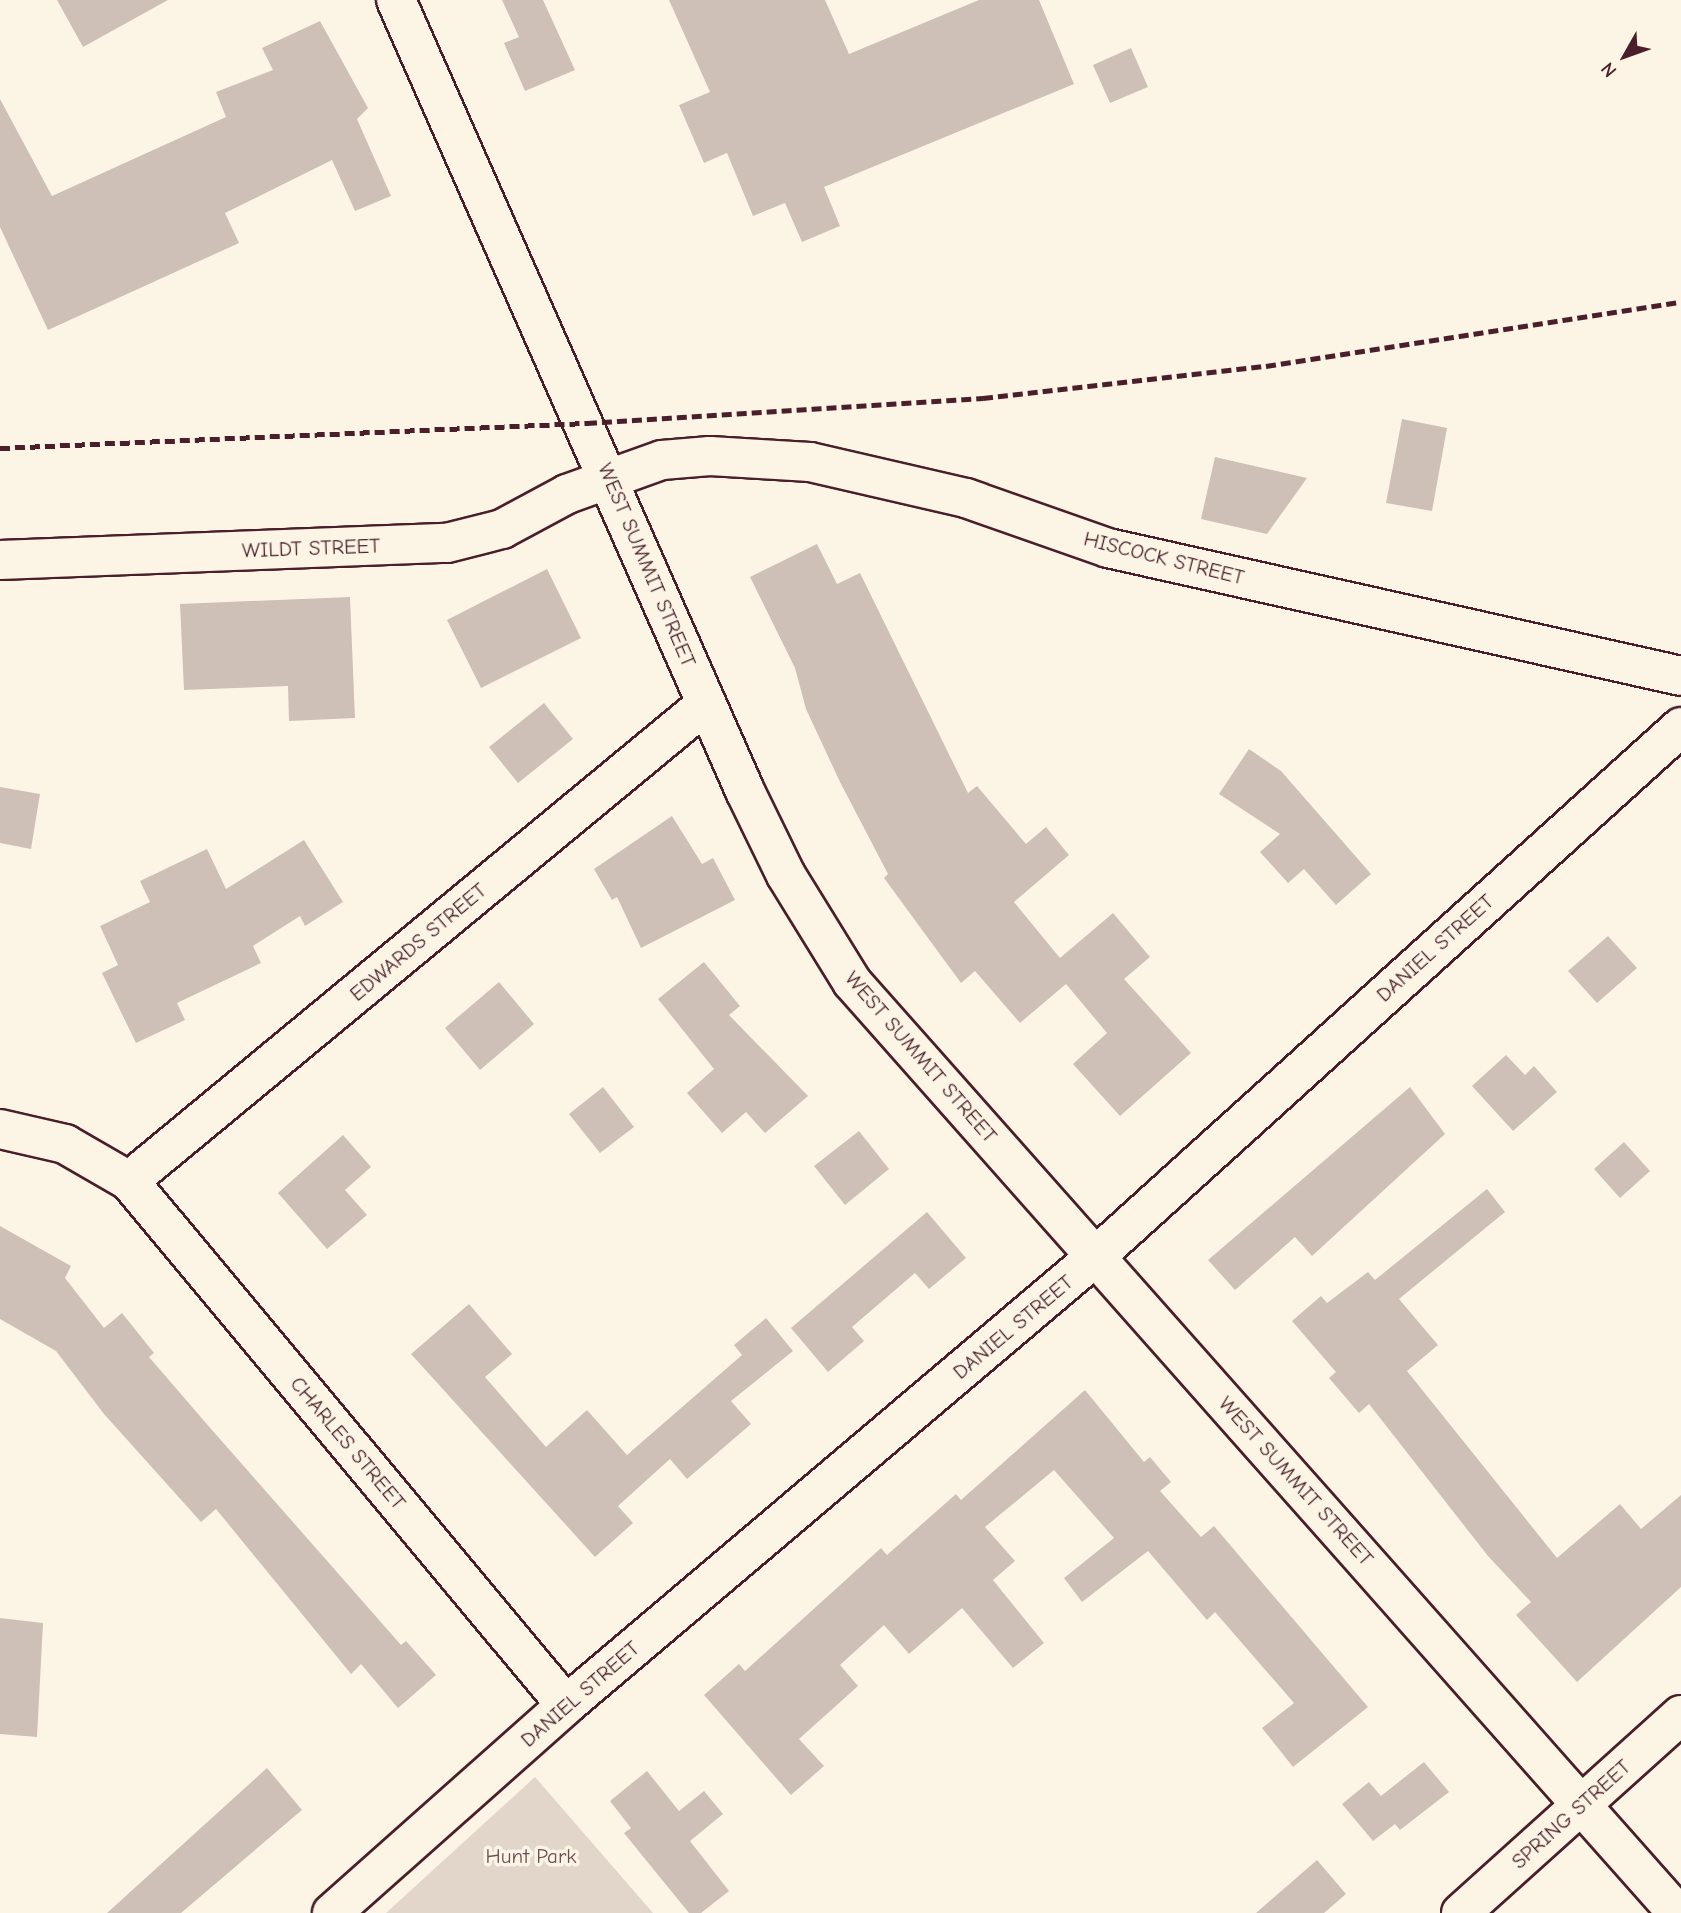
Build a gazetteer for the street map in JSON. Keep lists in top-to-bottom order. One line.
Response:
{"streets":{"street":["WILDT STREET","HISCOCK STREET","WEST SUMMIT STREET","EDWARDS STREET","DANIEL STREET","CHARLES STREET","SPRING STREET"]},"crossings":[["WILDT STREET","HISCOCK STREET"],["WILDT STREET","WEST SUMMIT STREET"],["HISCOCK STREET","WEST SUMMIT STREET"],["WEST SUMMIT STREET","EDWARDS STREET"],["WEST SUMMIT STREET","DANIEL STREET"],["WEST SUMMIT STREET","SPRING STREET"],["EDWARDS STREET","CHARLES STREET"],["DANIEL STREET","CHARLES STREET"]],"parks":["Hunt Park"],"north":"bottom left"}
